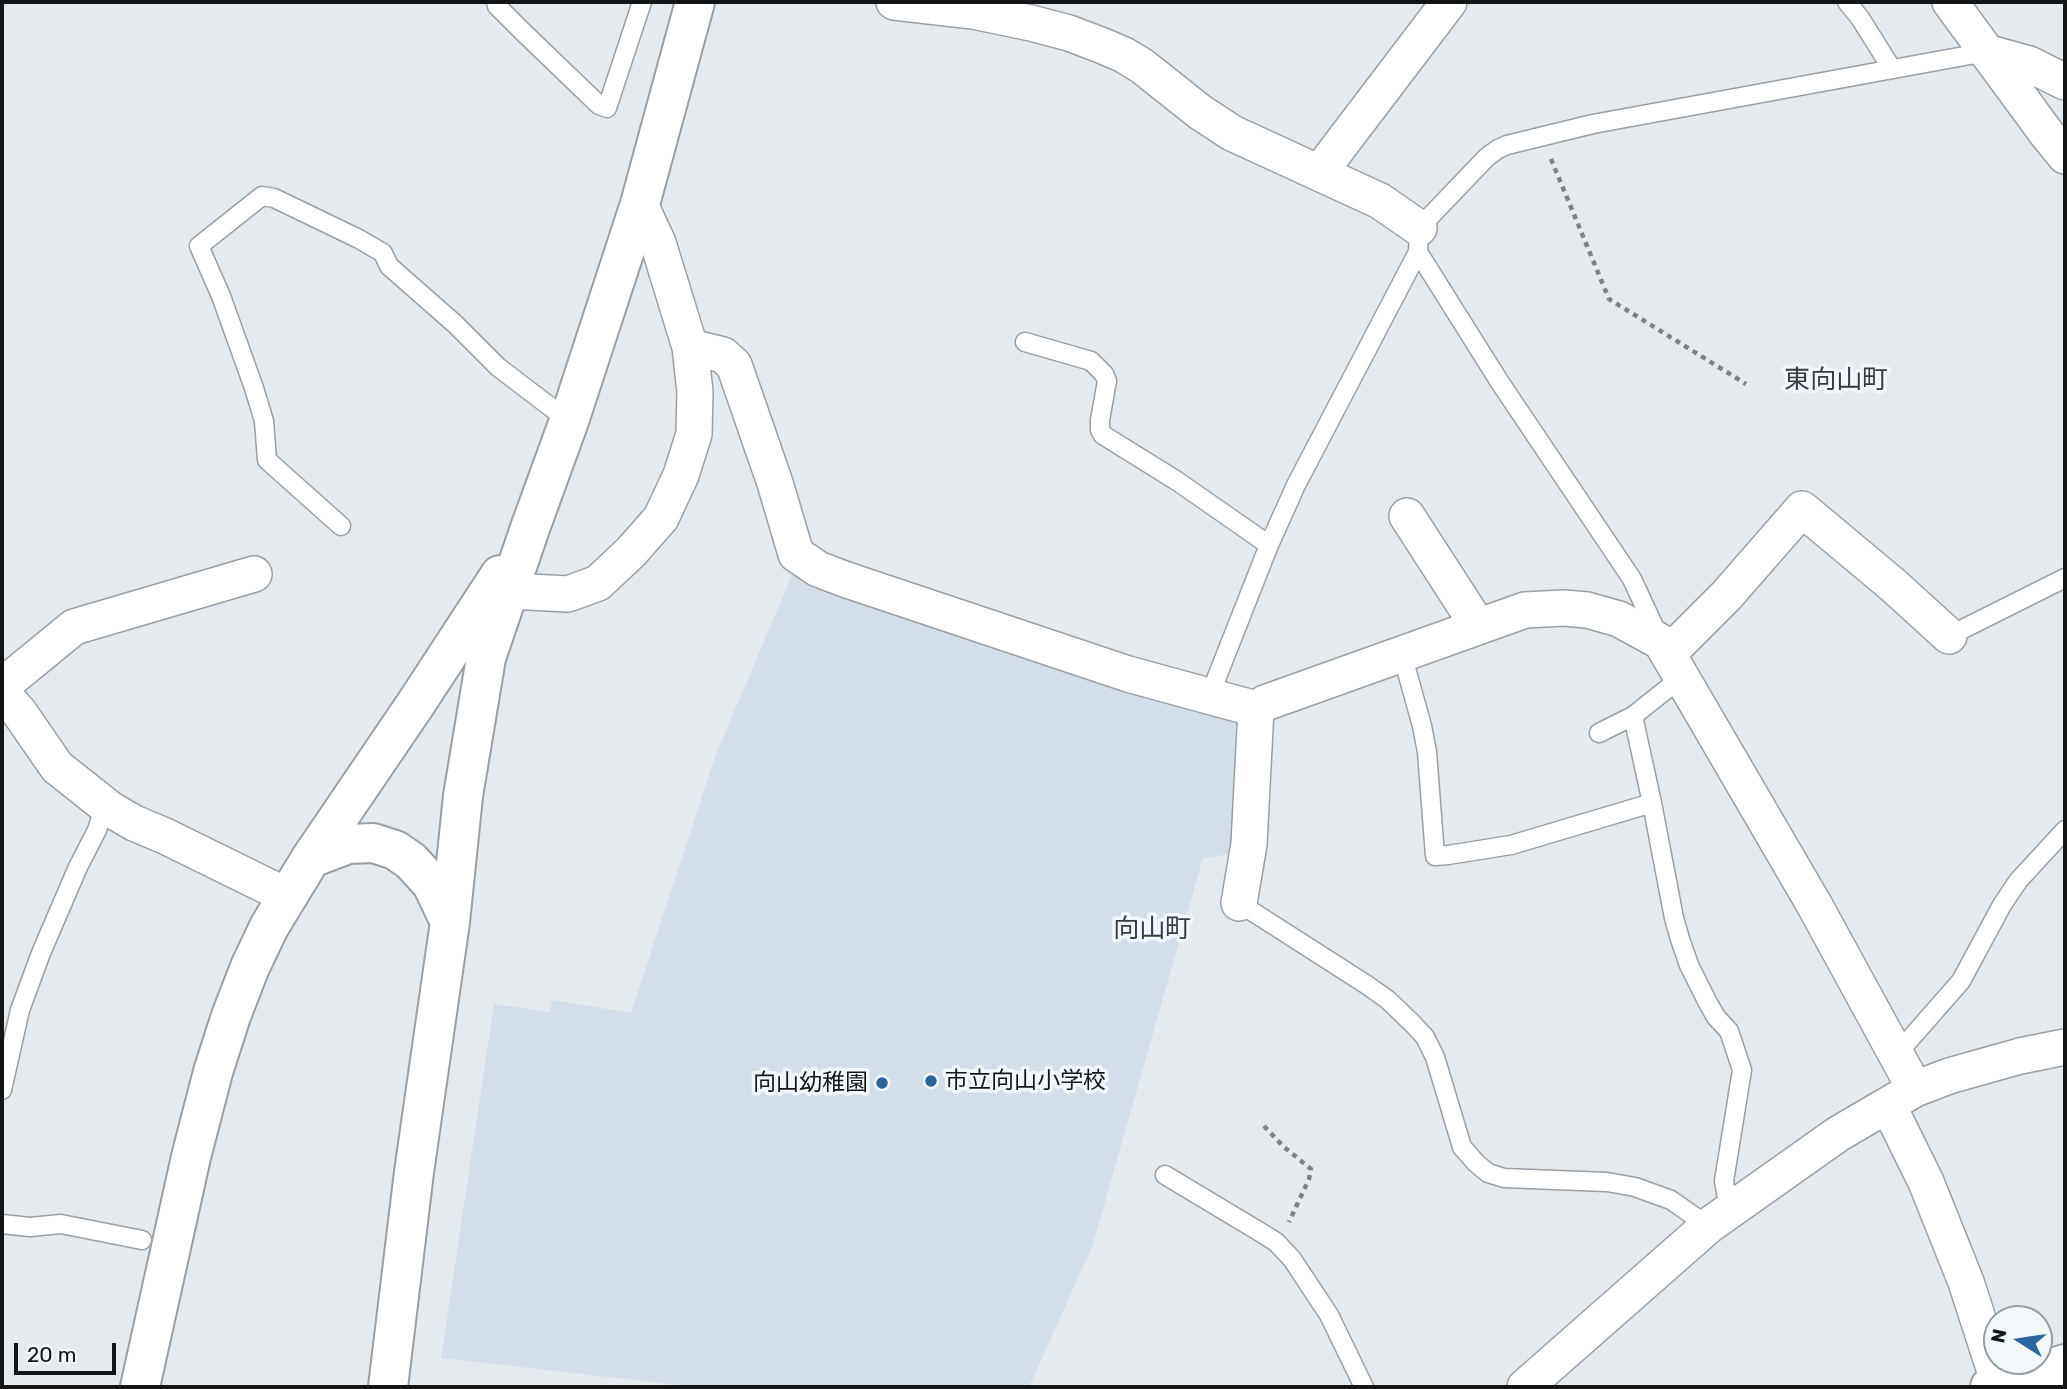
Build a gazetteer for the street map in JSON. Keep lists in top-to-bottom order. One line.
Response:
{"districts":["東向山町","向山町"],"places":["市立向山小学校","向山幼稚園"],"scale_bar":"20 m","north":"left"}
